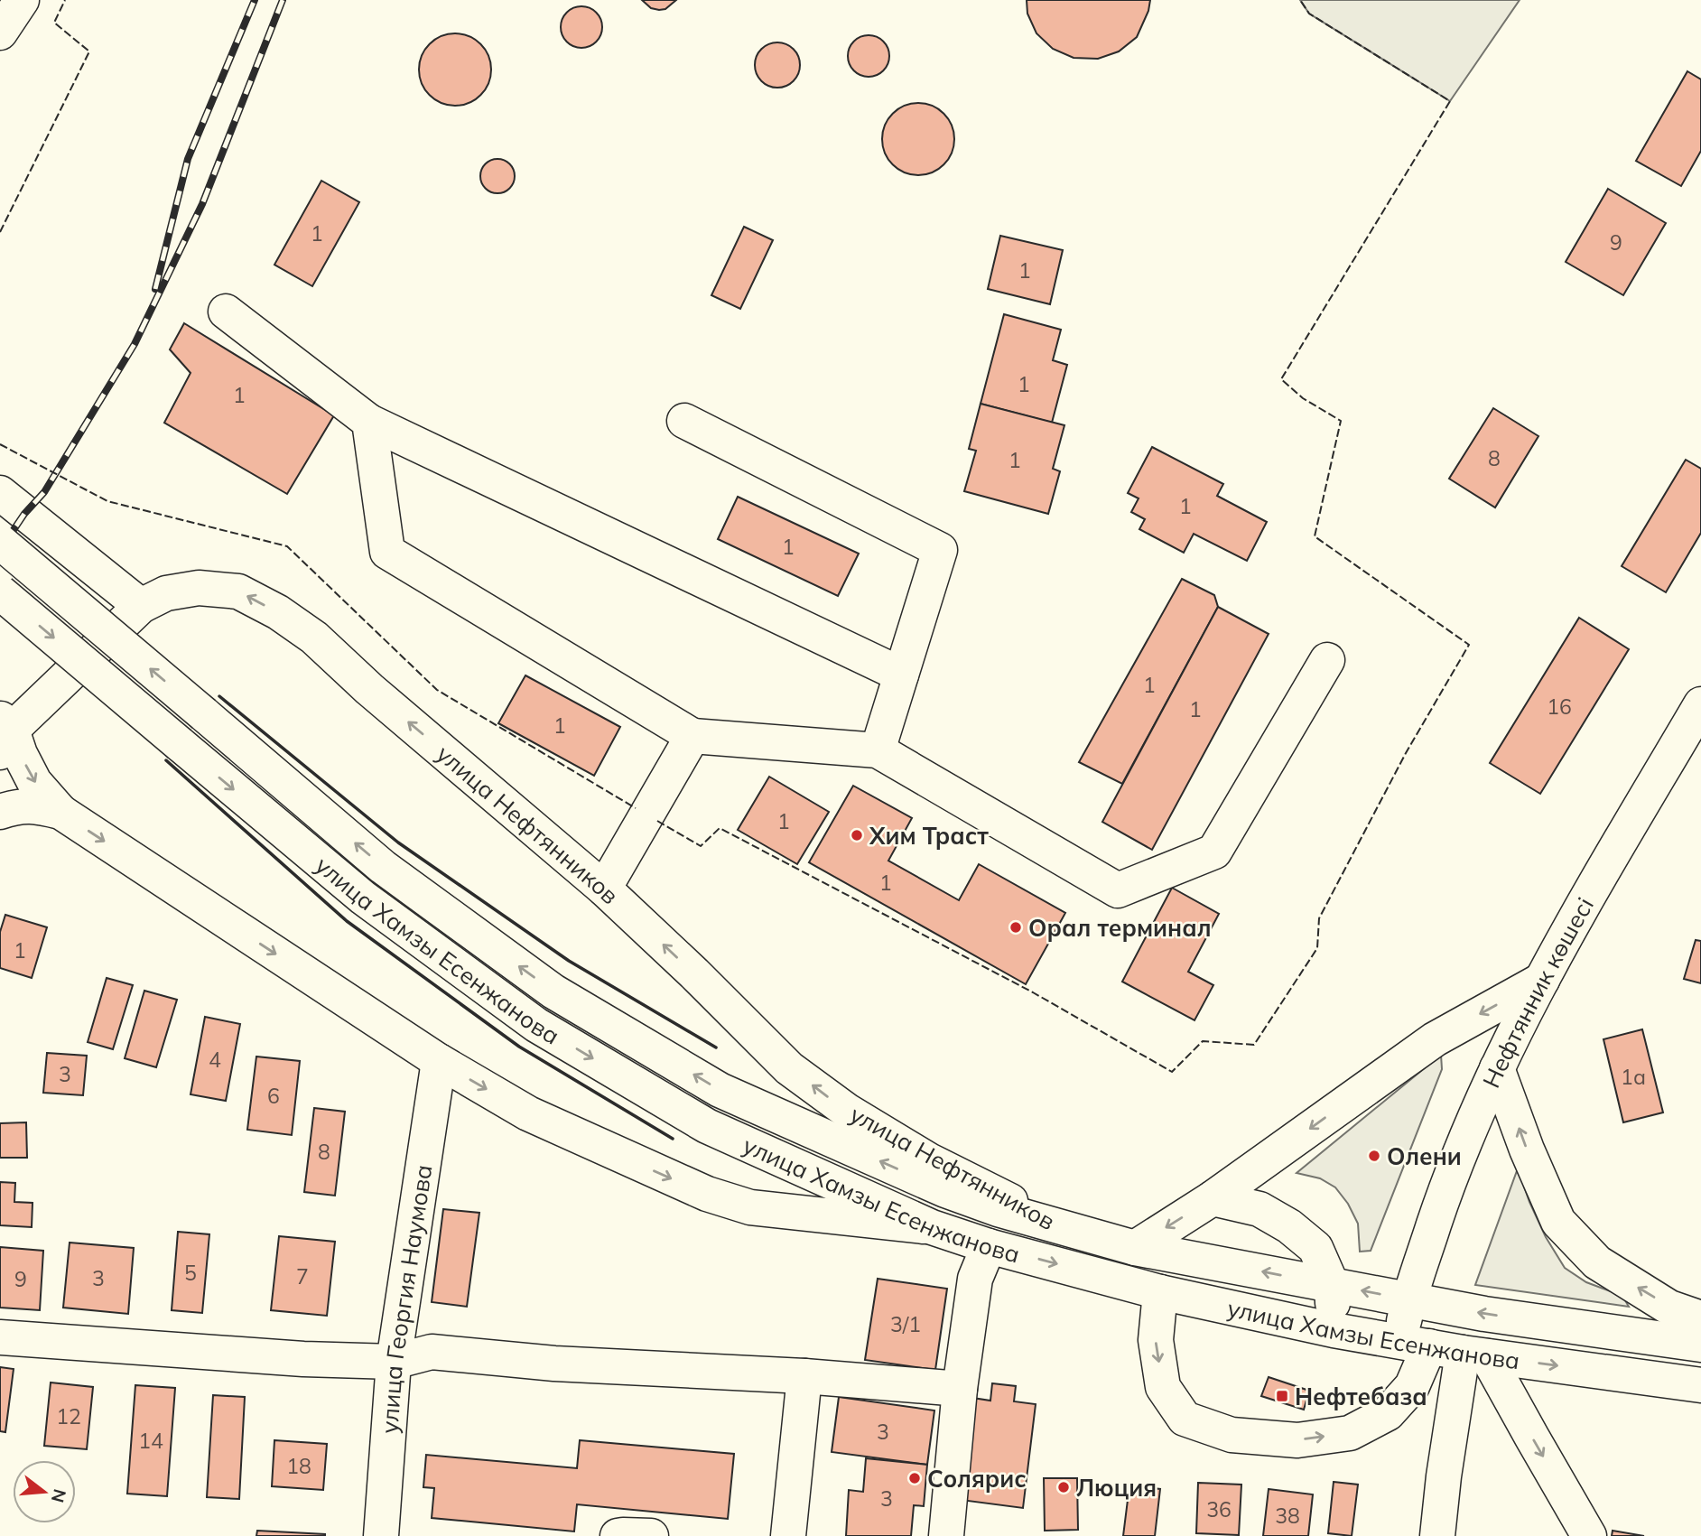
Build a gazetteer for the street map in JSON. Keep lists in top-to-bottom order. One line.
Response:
{"streets":{"main road":["улица Нефтянников","улица Хамзы Есенжанова","Нефтянник көшесі","улица Георгия Наумова"]},"crossings":[["улица Нефтянников","улица Хамзы Есенжанова"],["улица Хамзы Есенжанова","Нефтянник көшесі"]],"places":{"other":["Хим Траст","Орал терминал","Олени","Солярис","Люция"],"transit":["Нефтебаза"]},"house_numbers":["1","9","1","1","1","8","1","1","1","1","16","1","1","1","1","1","4","3","1а","6","8","5","7","3","9","3/1","12","3","14","18","3","36","38"],"north":"right"}
